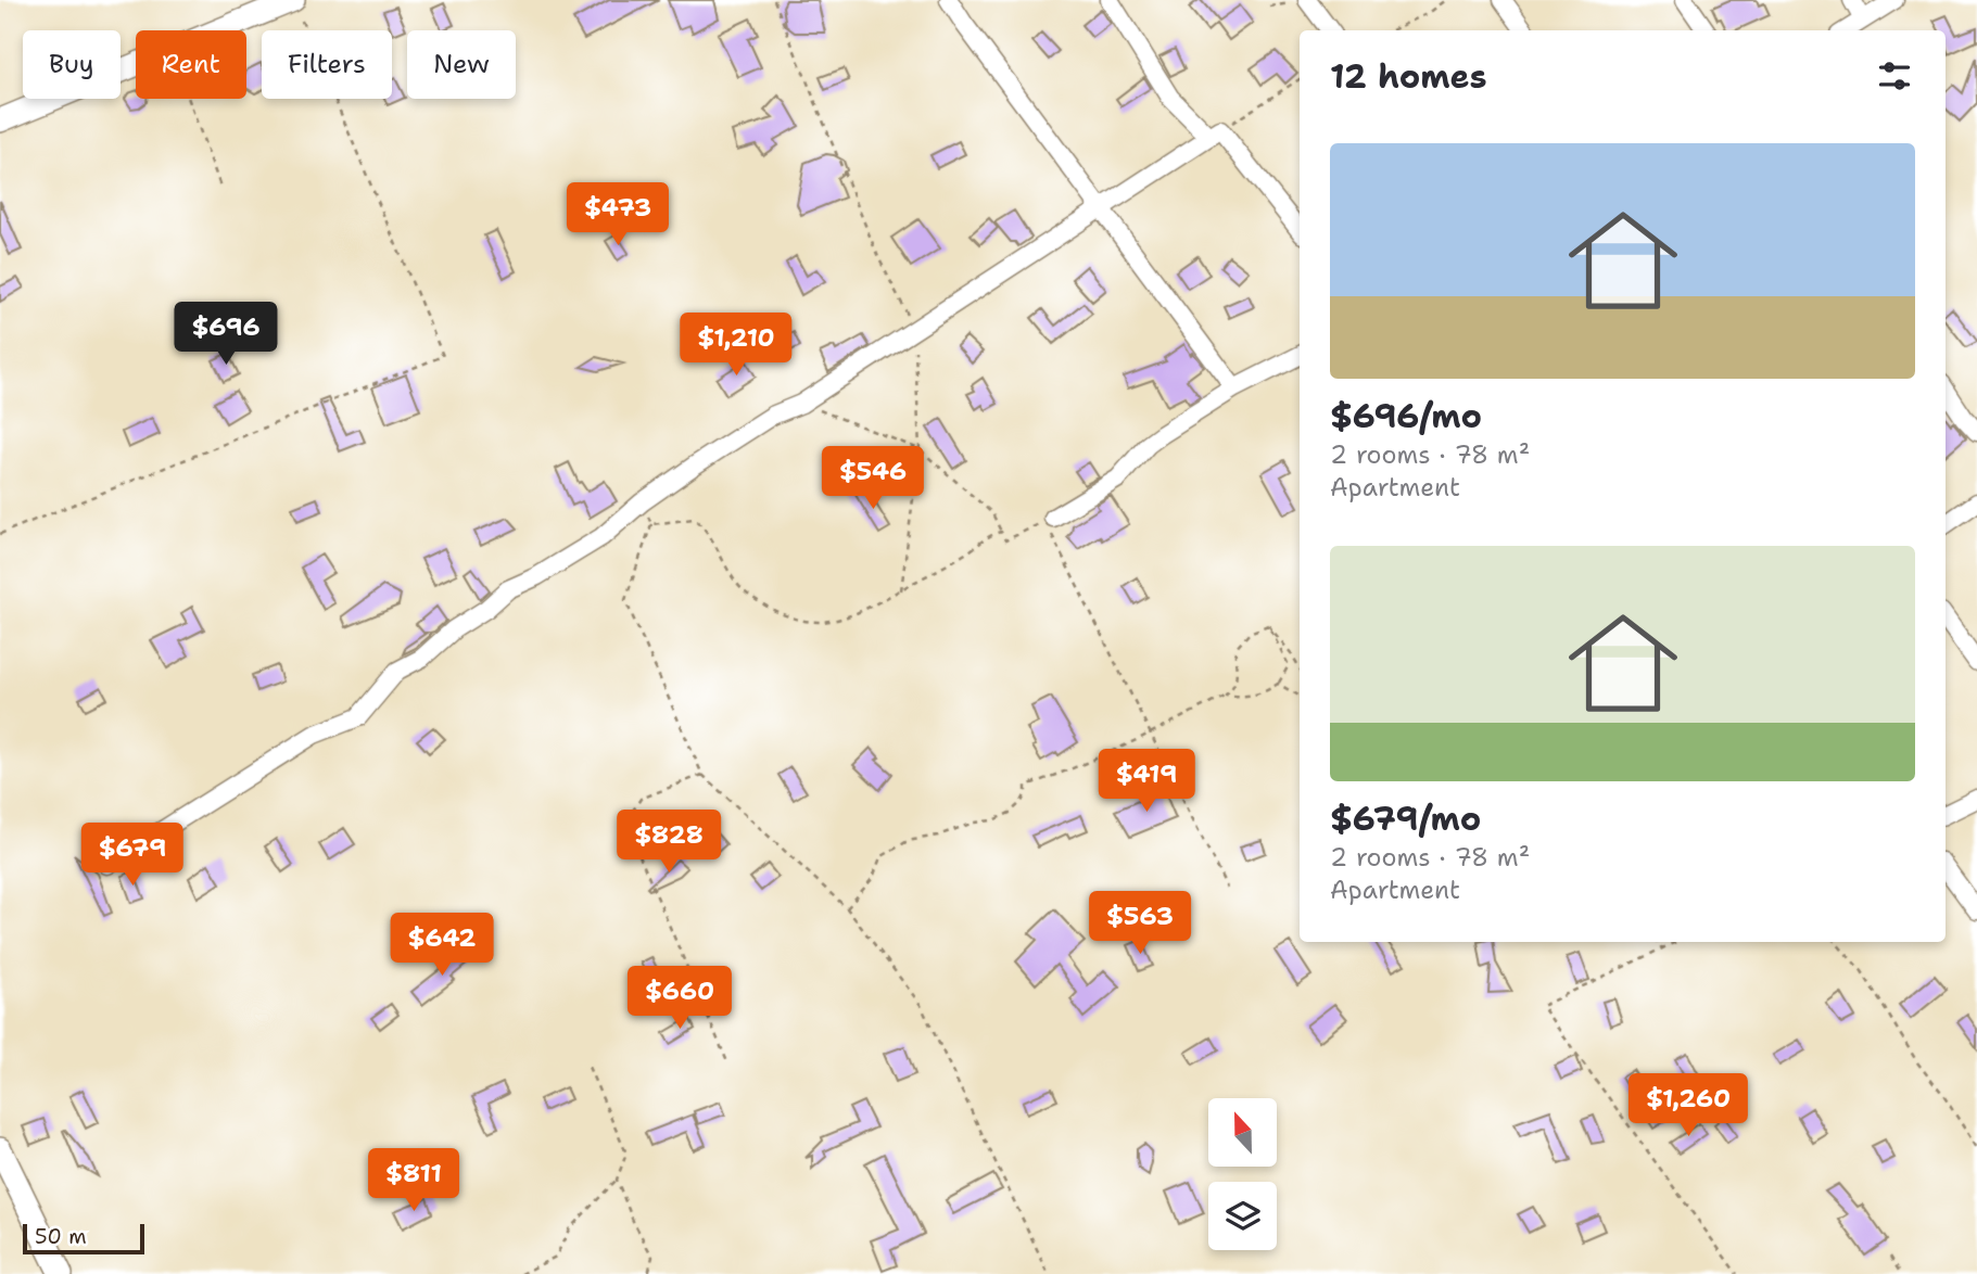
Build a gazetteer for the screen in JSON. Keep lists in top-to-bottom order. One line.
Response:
{"scale_bar":"50 m","north":"top","page":{"chip":["Buy","Rent","Filters","New"],"heading":"12 homes","list":[{"name":"$696/mo","note":"2 rooms · 78 m² · Apartment"},{"name":"$679/mo","note":"2 rooms · 78 m² · Apartment"}],"price":["$473","$696","$1,210","$546","$419","$828","$679","$563","$642","$660","$1,260","$811"],"scale":"50 m"}}
